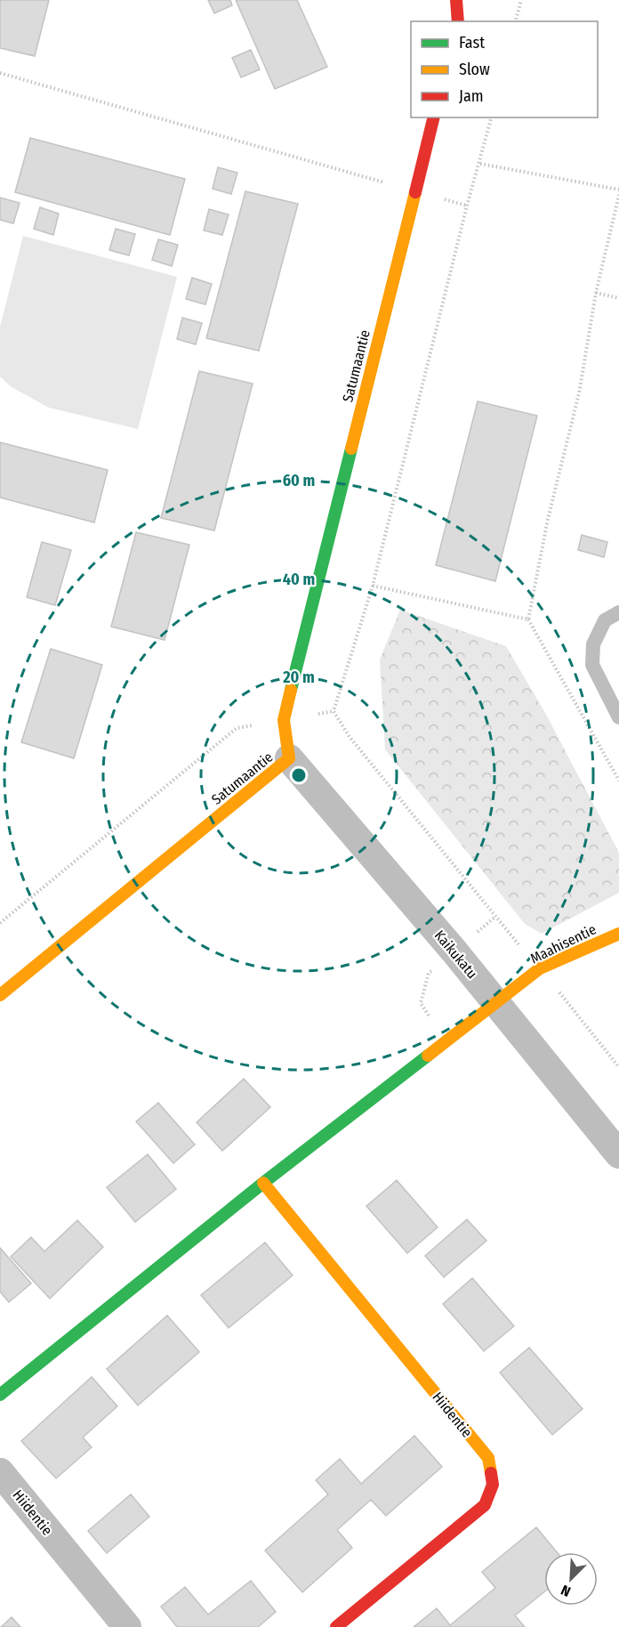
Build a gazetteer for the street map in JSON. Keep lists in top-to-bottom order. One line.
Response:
{"streets":{"street":["Satumaantie","Maahisentie","Kaikukatu","Hiidentie"]},"crossings":[["Satumaantie","Kaikukatu"],["Maahisentie","Kaikukatu"],["Maahisentie","Hiidentie"]],"legend":["Fast","Slow","Jam"],"north":"bottom left","rings":["60 m","40 m","20 m"]}
